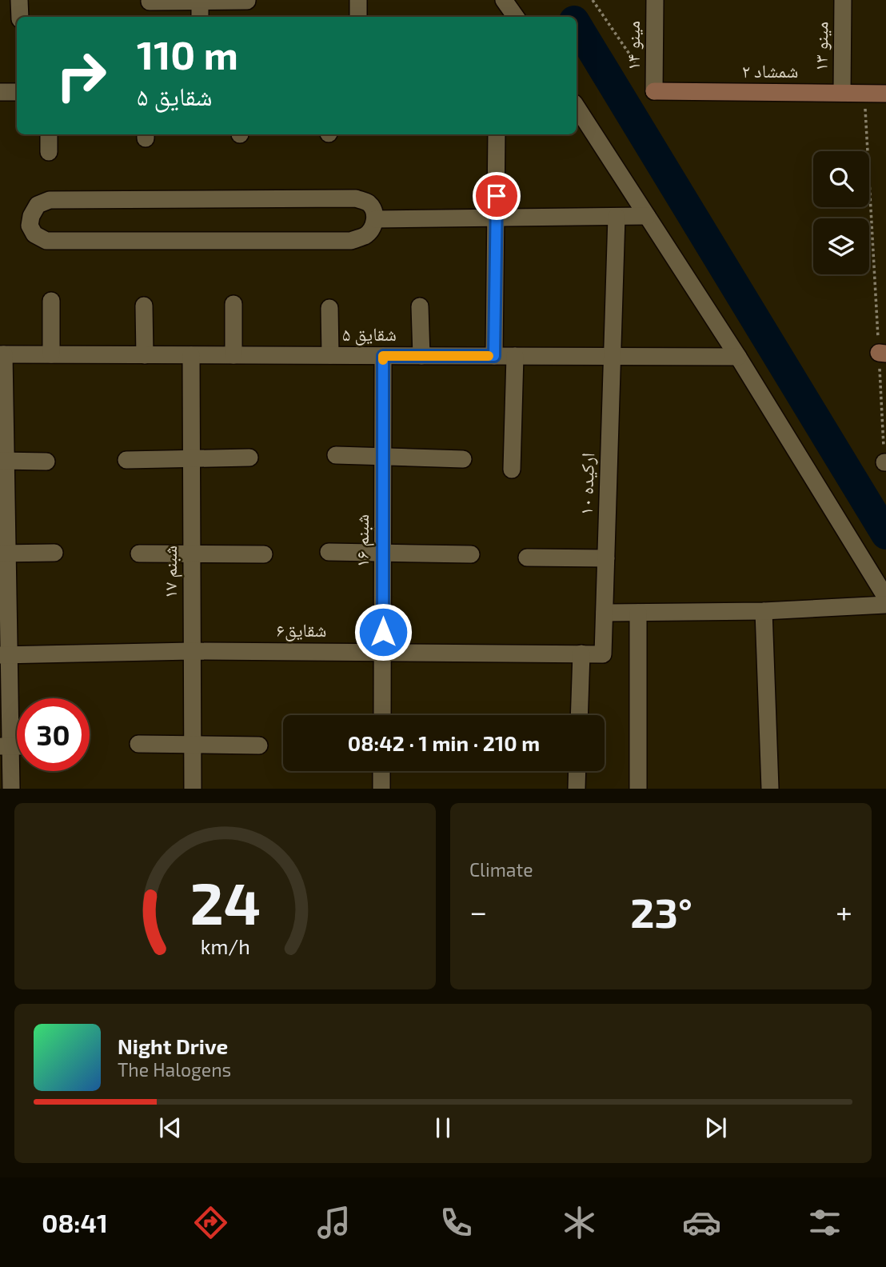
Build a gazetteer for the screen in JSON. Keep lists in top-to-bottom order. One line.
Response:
{"streets":{"street":["مینو ۱۴","مینو ۱۳","شمشاد ۲","شقایق ۵","ارکیده ۱۰","شبنم ۱۶","شبنم ۱۷","شقایق۶"]},"crossings":[["مینو ۱۴","شمشاد ۲"],["مینو ۱۳","شمشاد ۲"],["شقایق ۵","ارکیده ۱۰"],["شقایق ۵","شبنم ۱۶"],["شقایق ۵","شبنم ۱۷"],["ارکیده ۱۰","شقایق۶"],["شبنم ۱۶","شقایق۶"],["شبنم ۱۷","شقایق۶"]],"page":{"turn":["110 m","شقایق ۵"],"limit":"30","trip":"08:42 · 1 min · 210 m","tile":"Climate","heat":["−","23°","+"],"song":["Night Drive","The Halogens"],"tabs":"08:41","gauge":["24","km/h"]}}
